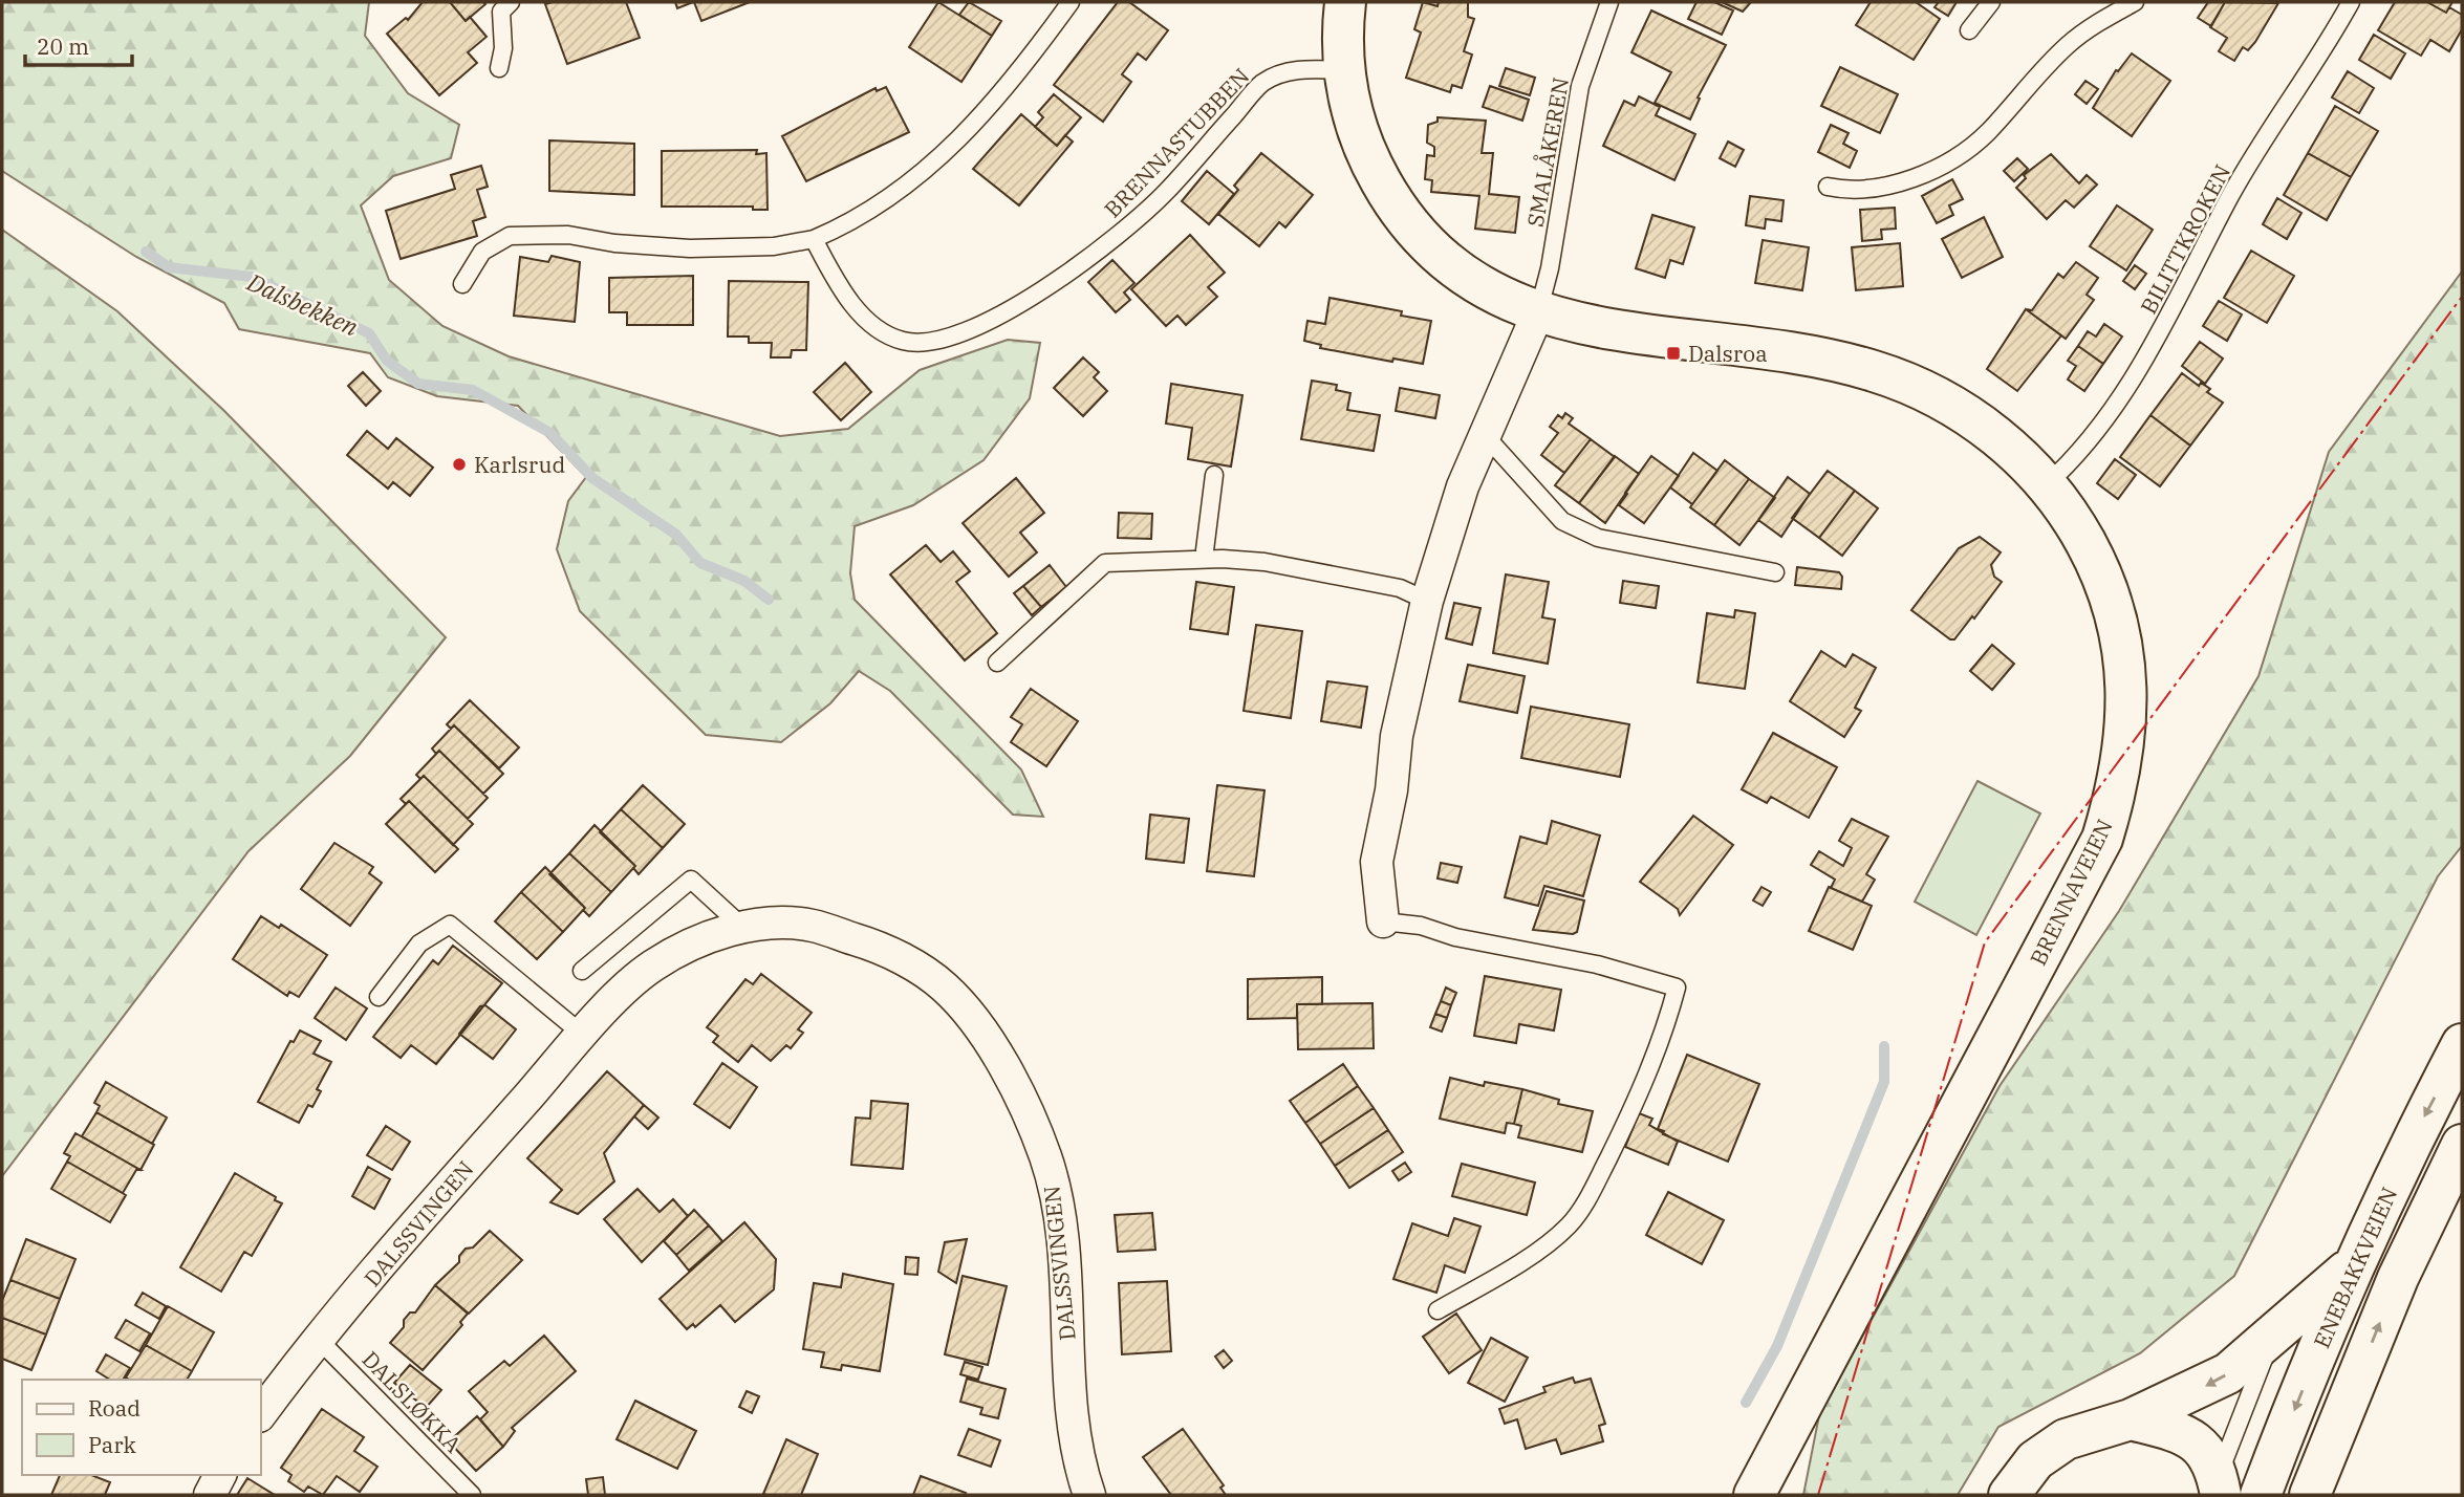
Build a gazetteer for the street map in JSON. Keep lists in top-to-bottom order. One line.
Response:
{"streets":{"main road":["BRENNAVEIEN","ENEBAKKVEIEN"],"street":["DALSSVINGEN"],"lane":["BRENNASTUBBEN","SMALÅKEREN","BILITTKROKEN","DALSLØKKA"]},"crossings":[["BRENNASTUBBEN","BRENNAVEIEN"],["SMALÅKEREN","BRENNAVEIEN"],["BILITTKROKEN","BRENNAVEIEN"],["DALSSVINGEN","DALSLØKKA"]],"water":["Dalsbekken"],"places":{"transit":["Dalsroa"],"other":["Karlsrud"]},"legend":["Road","Park"],"scale_bar":"20 m"}
